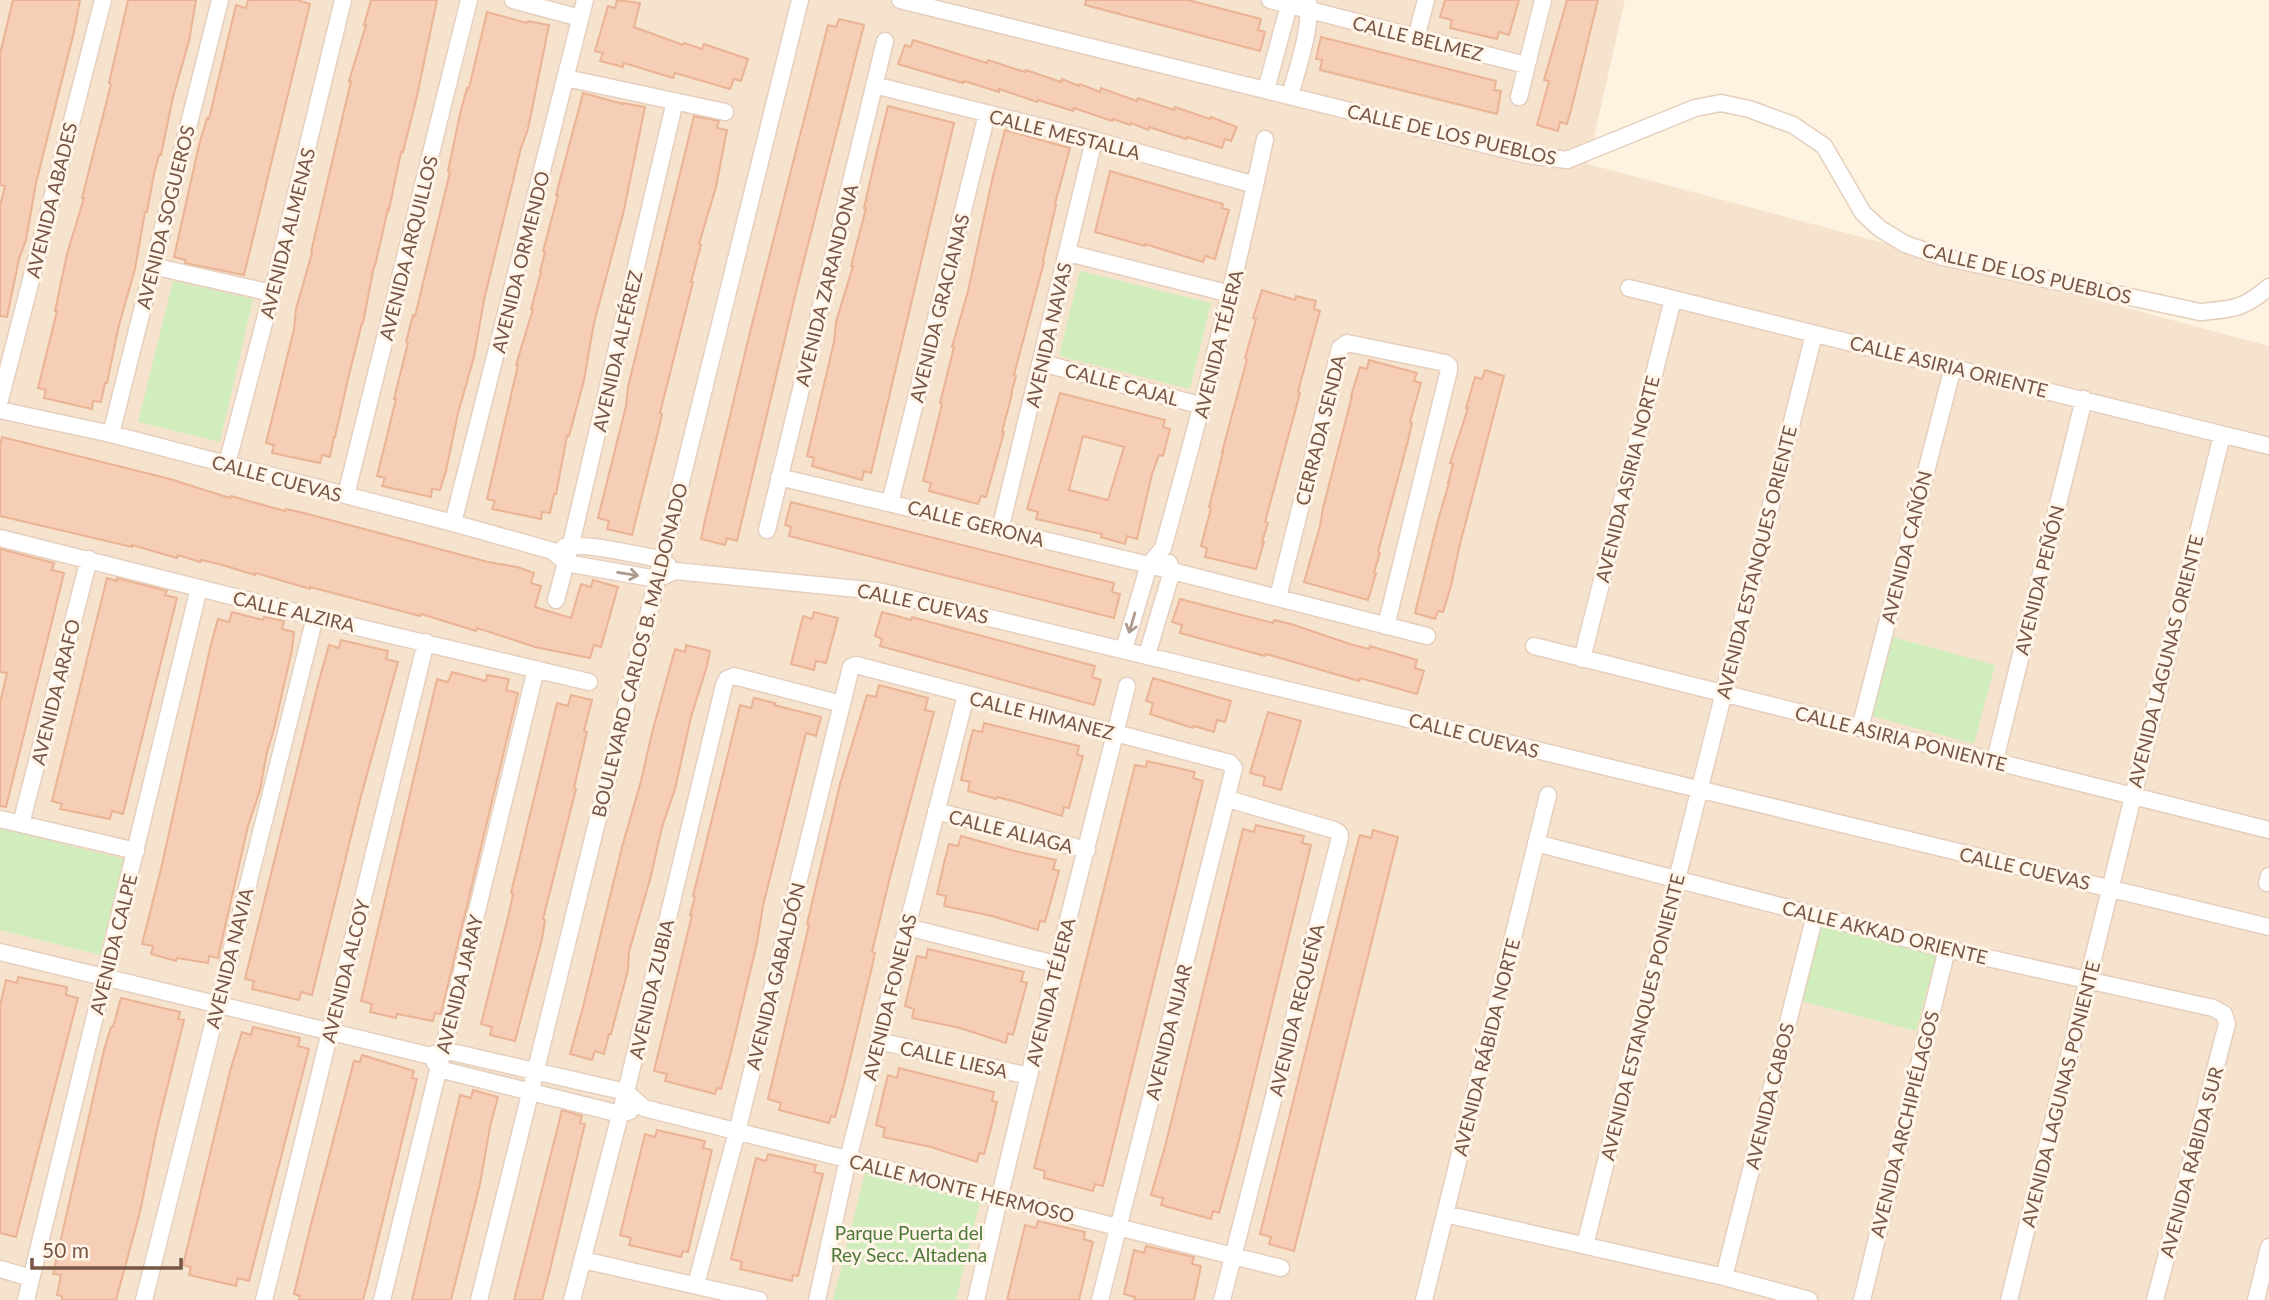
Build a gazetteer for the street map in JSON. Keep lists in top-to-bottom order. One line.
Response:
{"streets":{"street":["CALLE BELMEZ","CALLE MESTALLA","CALLE DE LOS PUEBLOS","AVENIDA ABADES","AVENIDA SOGUEROS","AVENIDA ALMENAS","AVENIDA ARQUILLOS","AVENIDA ORMENDO","AVENIDA ZARANDONA","AVENIDA GRACIANAS","AVENIDA NAVAS","AVENIDA TÉJERA","AVENIDA ALFÉREZ","CALLE ASIRIA ORIENTE","CALLE CAJAL","CERRADA SENDA","CALLE CUEVAS","AVENIDA ASIRIA NORTE","CALLE GERONA","AVENIDA CAÑÓN","AVENIDA ESTANQUES ORIENTE","AVENIDA PEÑÓN","CALLE ALZIRA","BOULEVARD CARLOS B. MALDONADO","AVENIDA LAGUNAS ORIENTE","AVENIDA ARAFO","CALLE HIMANEZ","CALLE ASIRIA PONIENTE","CALLE ALIAGA","CALLE AKKAD ORIENTE","AVENIDA CALPE","AVENIDA NAVIA","AVENIDA ALCOY","AVENIDA GABALDÓN","AVENIDA JARAY","AVENIDA ZUBIA","AVENIDA FONELAS","AVENIDA REQUEÑA","AVENIDA ESTANQUES PONIENTE","AVENIDA NIJAR","AVENIDA RÁBIDA NORTE","CALLE LIESA","AVENIDA LAGUNAS PONIENTE","AVENIDA CABOS","AVENIDA ARCHIPIÉLAGOS","AVENIDA RÁBIDA SUR","CALLE MONTE HERMOSO"]},"crossings":[["CALLE MESTALLA","AVENIDA ZARANDONA"],["CALLE MESTALLA","AVENIDA GRACIANAS"],["CALLE MESTALLA","AVENIDA NAVAS"],["CALLE MESTALLA","AVENIDA TÉJERA"],["AVENIDA SOGUEROS","CALLE CUEVAS"],["AVENIDA ALMENAS","CALLE CUEVAS"],["AVENIDA ARQUILLOS","CALLE CUEVAS"],["AVENIDA ORMENDO","CALLE CUEVAS"],["AVENIDA ZARANDONA","CALLE GERONA"],["AVENIDA GRACIANAS","CALLE GERONA"],["AVENIDA NAVAS","CALLE CAJAL"],["AVENIDA NAVAS","CALLE GERONA"],["AVENIDA TÉJERA","CALLE CAJAL"],["AVENIDA TÉJERA","CALLE CUEVAS"],["AVENIDA TÉJERA","CALLE GERONA"],["AVENIDA TÉJERA","CALLE HIMANEZ"],["AVENIDA TÉJERA","CALLE ALIAGA"],["AVENIDA TÉJERA","CALLE LIESA"],["AVENIDA TÉJERA","CALLE MONTE HERMOSO"],["AVENIDA ALFÉREZ","CALLE CUEVAS"],["CALLE ASIRIA ORIENTE","AVENIDA ASIRIA NORTE"],["CALLE ASIRIA ORIENTE","AVENIDA CAÑÓN"],["CALLE ASIRIA ORIENTE","AVENIDA ESTANQUES ORIENTE"],["CALLE ASIRIA ORIENTE","AVENIDA PEÑÓN"],["CALLE ASIRIA ORIENTE","AVENIDA LAGUNAS ORIENTE"],["CALLE CUEVAS","AVENIDA ESTANQUES ORIENTE"],["CALLE CUEVAS","BOULEVARD CARLOS B. MALDONADO"],["CALLE CUEVAS","AVENIDA LAGUNAS ORIENTE"],["CALLE CUEVAS","AVENIDA ESTANQUES PONIENTE"],["CALLE CUEVAS","AVENIDA LAGUNAS PONIENTE"],["AVENIDA ASIRIA NORTE","CALLE ASIRIA PONIENTE"],["AVENIDA CAÑÓN","CALLE ASIRIA PONIENTE"],["AVENIDA ESTANQUES ORIENTE","CALLE ASIRIA PONIENTE"],["AVENIDA ESTANQUES ORIENTE","AVENIDA ESTANQUES PONIENTE"],["AVENIDA PEÑÓN","CALLE ASIRIA PONIENTE"],["CALLE ALZIRA","AVENIDA ARAFO"],["CALLE ALZIRA","AVENIDA CALPE"],["CALLE ALZIRA","AVENIDA NAVIA"],["CALLE ALZIRA","AVENIDA ALCOY"],["CALLE ALZIRA","AVENIDA JARAY"],["BOULEVARD CARLOS B. MALDONADO","CALLE MONTE HERMOSO"],["AVENIDA LAGUNAS ORIENTE","CALLE ASIRIA PONIENTE"],["AVENIDA LAGUNAS ORIENTE","AVENIDA LAGUNAS PONIENTE"],["CALLE HIMANEZ","AVENIDA GABALDÓN"],["CALLE HIMANEZ","AVENIDA FONELAS"],["CALLE HIMANEZ","AVENIDA NIJAR"],["CALLE ALIAGA","AVENIDA FONELAS"],["CALLE AKKAD ORIENTE","AVENIDA ESTANQUES PONIENTE"],["CALLE AKKAD ORIENTE","AVENIDA RÁBIDA NORTE"],["CALLE AKKAD ORIENTE","AVENIDA LAGUNAS PONIENTE"],["CALLE AKKAD ORIENTE","AVENIDA CABOS"],["CALLE AKKAD ORIENTE","AVENIDA ARCHIPIÉLAGOS"],["CALLE AKKAD ORIENTE","AVENIDA RÁBIDA SUR"],["AVENIDA CALPE","CALLE MONTE HERMOSO"],["AVENIDA NAVIA","CALLE MONTE HERMOSO"],["AVENIDA ALCOY","CALLE MONTE HERMOSO"],["AVENIDA GABALDÓN","AVENIDA ZUBIA"],["AVENIDA GABALDÓN","CALLE MONTE HERMOSO"],["AVENIDA JARAY","CALLE MONTE HERMOSO"],["AVENIDA ZUBIA","CALLE MONTE HERMOSO"],["AVENIDA FONELAS","CALLE LIESA"],["AVENIDA FONELAS","CALLE MONTE HERMOSO"],["AVENIDA REQUEÑA","AVENIDA NIJAR"],["AVENIDA REQUEÑA","CALLE MONTE HERMOSO"],["AVENIDA NIJAR","CALLE MONTE HERMOSO"]],"parks":["Parque Puerta del Rey Secc. Altadena"],"scale_bar":"50 m"}
